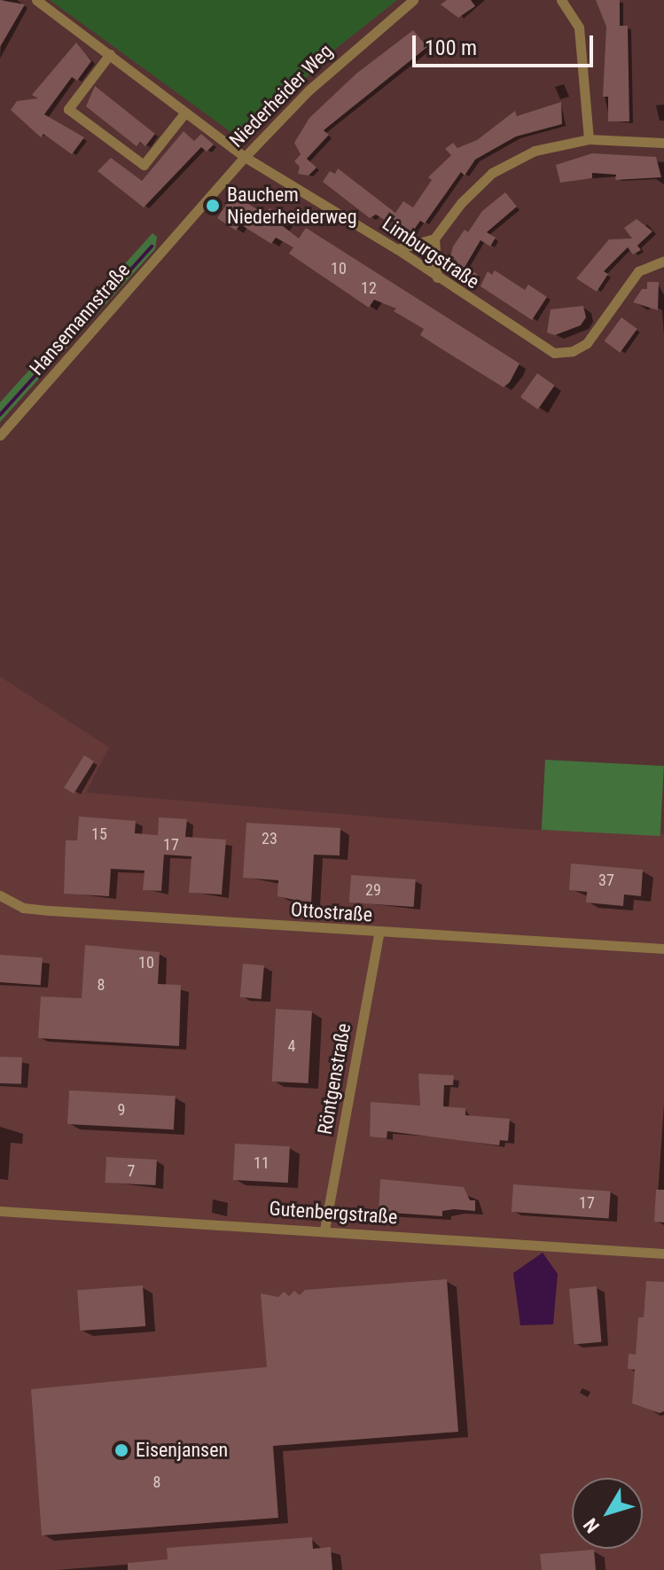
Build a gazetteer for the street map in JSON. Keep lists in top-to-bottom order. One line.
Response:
{"streets":{"street":["Niederheider Weg","Limburgstraße","Hansemannstraße","Ottostraße","Röntgenstraße","Gutenbergstraße"]},"crossings":[["Niederheider Weg","Limburgstraße"],["Niederheider Weg","Hansemannstraße"],["Ottostraße","Röntgenstraße"],["Röntgenstraße","Gutenbergstraße"]],"places":["Bauchem Niederheiderweg","Eisenjansen"],"house_numbers":["10","12","15","23","17","37","29","10","8","4","9","11","7","17","8"],"scale_bar":"100 m","north":"bottom left"}
